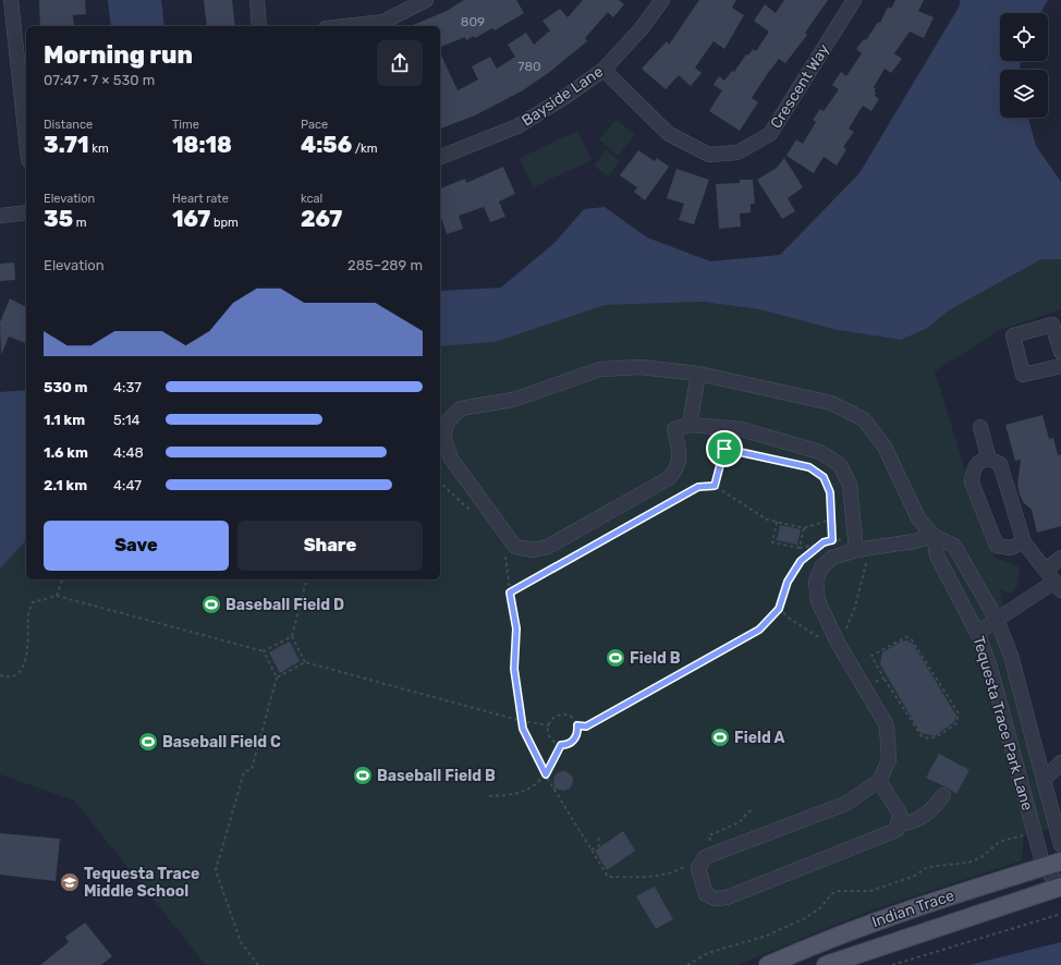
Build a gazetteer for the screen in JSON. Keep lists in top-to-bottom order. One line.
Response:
{"streets":{"main road":["Indian Trace"],"street":["Crescent Way","Bayside Lane","Tequesta Trace Park Lane"]},"crossings":[["Crescent Way","Bayside Lane"],["Tequesta Trace Park Lane","Indian Trace"]],"places":{"sports":["Baseball Field D","Field B","Field A","Baseball Field C","Baseball Field B"],"school or university":["Tequesta Trace Middle School"]},"house_numbers":["809","780"],"page":{"heading":["Morning run","07:47 · 7 × 530 m"],"stats":[["Distance","3.71 km"],["Time","18:18"],["Pace","4:56 /km"],["Elevation","35 m"],["Heart rate","167 bpm"],["kcal","267"]],"chart":["Elevation","285–289 m"],"list":[{"name":"530 m","note":"4:37"},{"name":"1.1 km","note":"5:14"},{"name":"1.6 km","note":"4:48"},{"name":"2.1 km","note":"4:47"}],"buttons":["Save","Share"]}}
